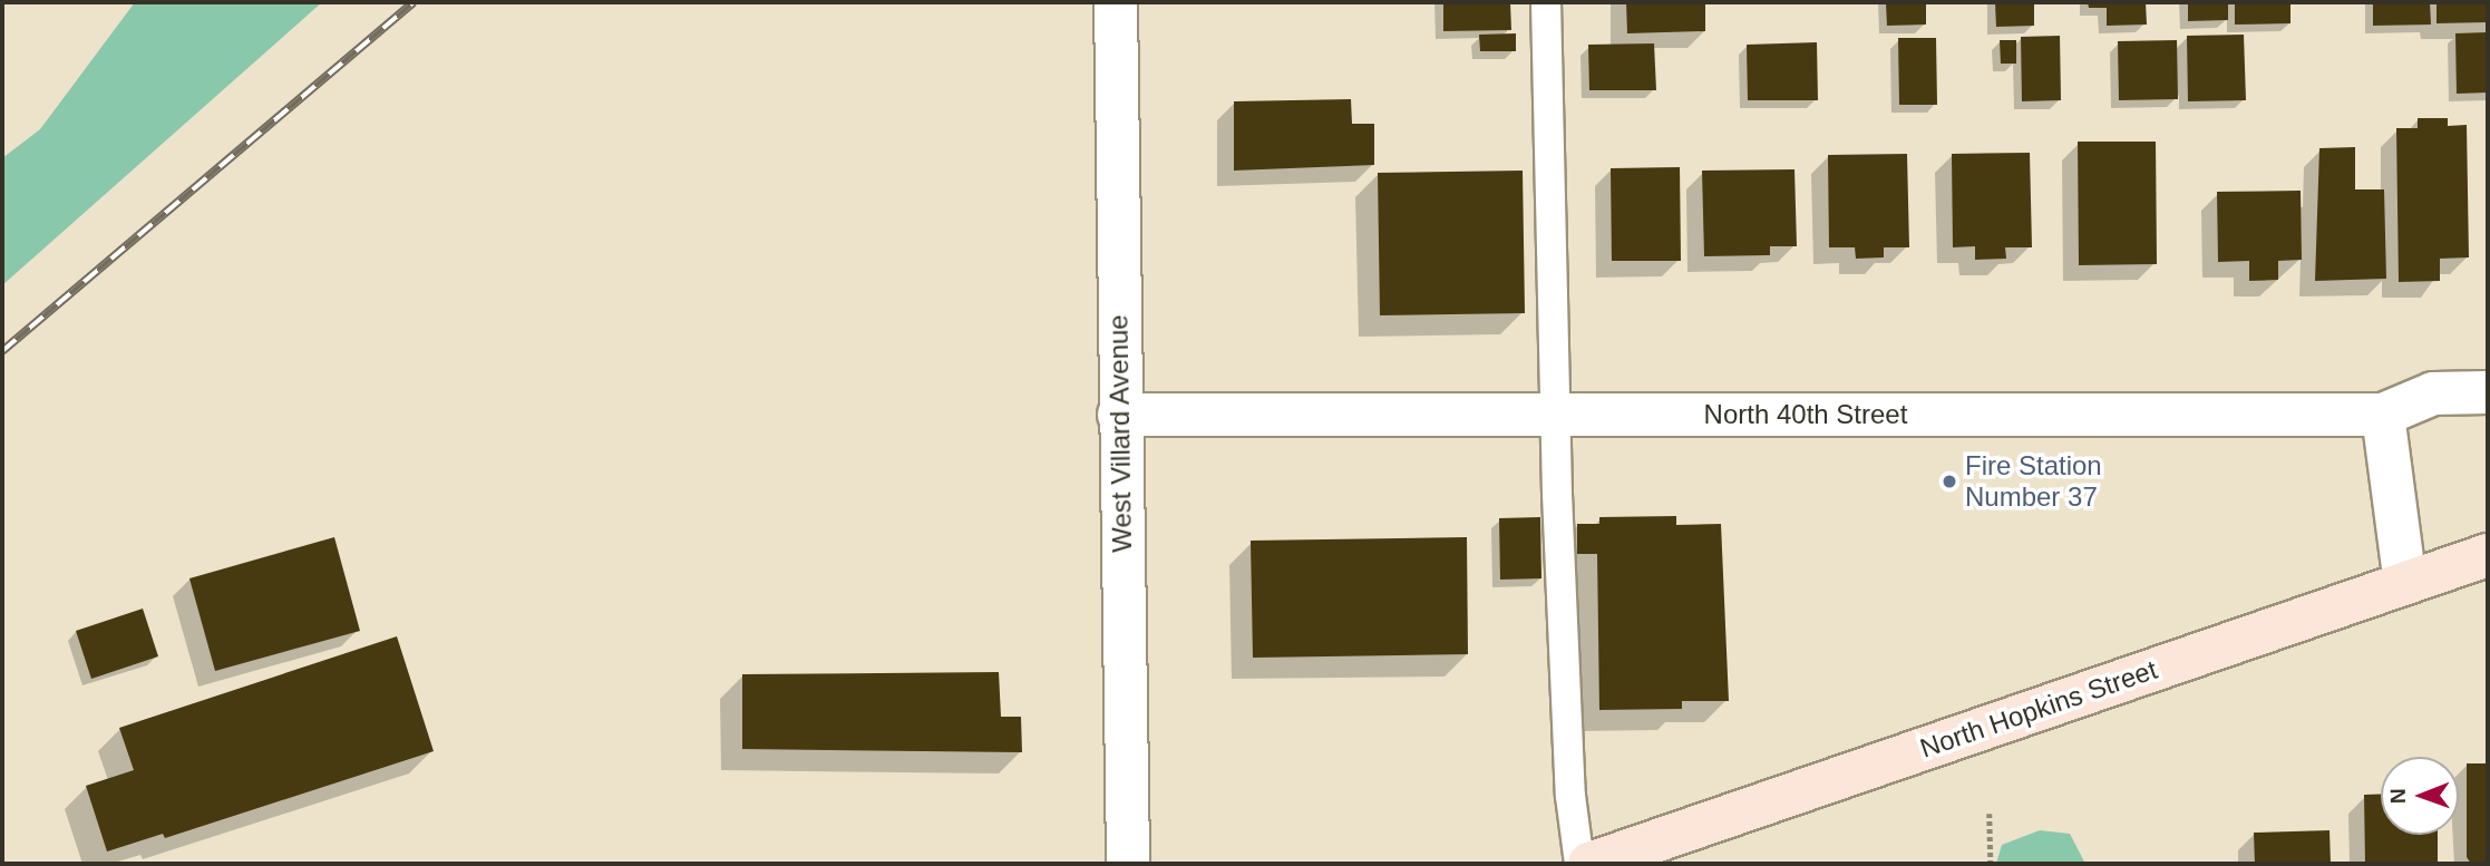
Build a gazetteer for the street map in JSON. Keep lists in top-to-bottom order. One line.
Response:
{"streets":{"main road":["North Hopkins Street"],"street":["North 40th Street","West Villard Avenue"]},"crossings":[["North 40th Street","West Villard Avenue"]],"places":["Fire Station Number 37"],"north":"left"}
